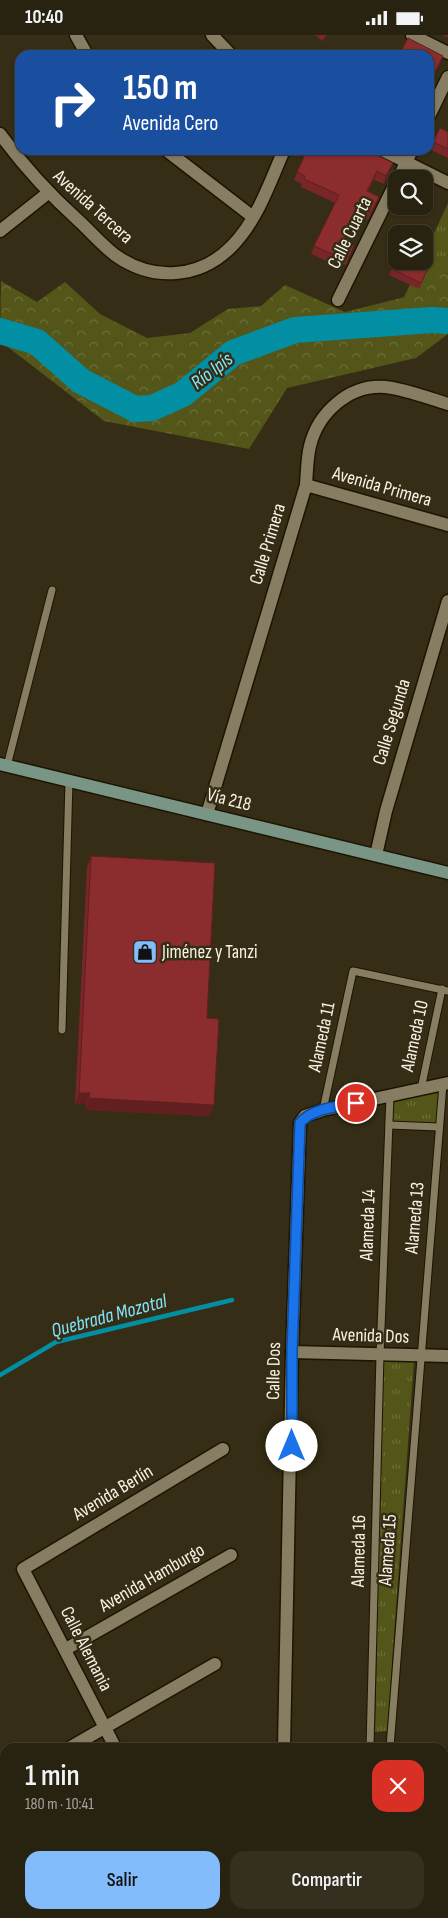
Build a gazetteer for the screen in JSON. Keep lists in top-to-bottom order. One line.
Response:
{"streets":{"main road":["Vía 218"],"street":["Avenida Tercera","Calle Cuarta","Avenida Primera","Calle Primera","Calle Segunda","Avenida Dos","Calle Dos","Avenida Berlín","Avenida Hamburgo","Calle Alemania"],"lane":["Alameda 10","Alameda 11","Alameda 13","Alameda 14","Alameda 15","Alameda 16"]},"crossings":[["Avenida Primera","Calle Primera"],["Calle Primera","Vía 218"],["Calle Segunda","Vía 218"],["Alameda 10","Alameda 11"],["Alameda 11","Calle Dos"],["Alameda 13","Avenida Dos"],["Alameda 13","Alameda 15"],["Alameda 14","Avenida Dos"],["Alameda 14","Alameda 16"],["Avenida Dos","Calle Dos"],["Avenida Dos","Alameda 15"],["Avenida Dos","Alameda 16"],["Avenida Berlín","Calle Alemania"],["Avenida Hamburgo","Calle Alemania"]],"water":["Río Ipís","Quebrada Mozotal"],"places":{"shop":["Jiménez y Tanzi"]},"page":{"status":"10:40","turn":["150 m","Avenida Cero"],"heading":["1 min","180 m · 10:41"],"buttons":["Salir","Compartir"]}}
